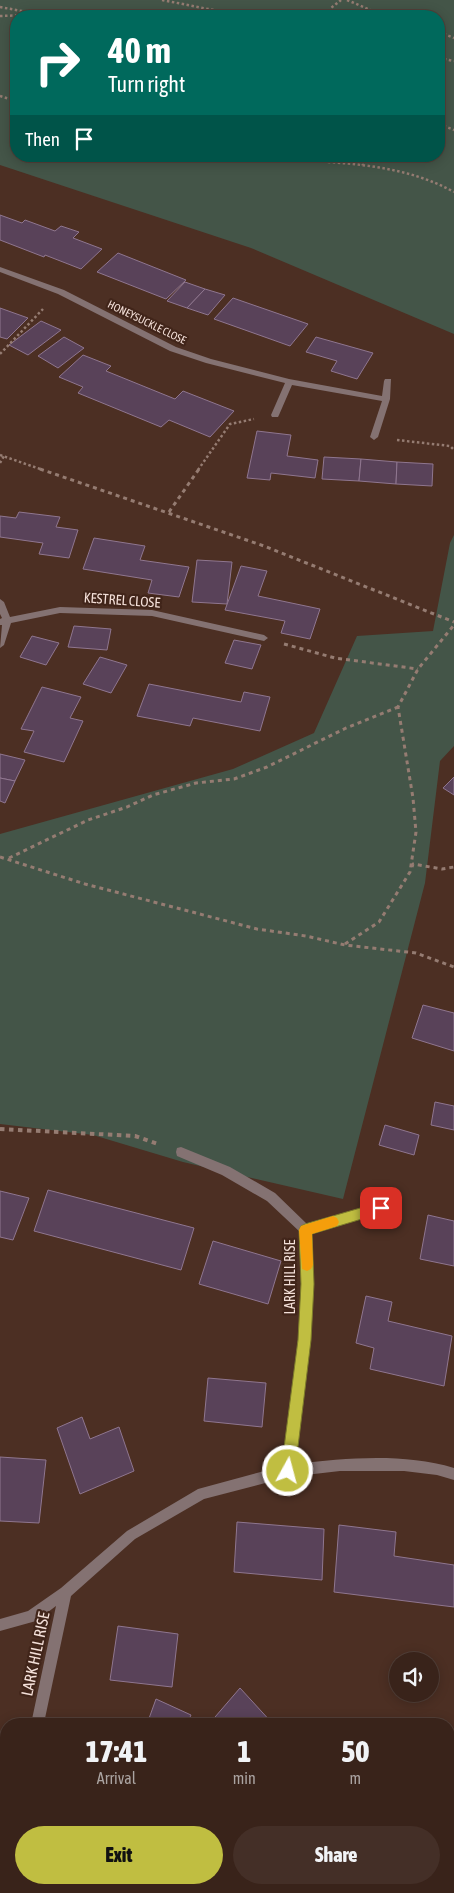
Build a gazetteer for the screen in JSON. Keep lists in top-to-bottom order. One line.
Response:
{"streets":{"street":["HONEYSUCKLE CLOSE","KESTREL CLOSE","LARK HILL RISE"]},"page":{"turn":["40 m","Turn right"],"then":"Then","eta":["17:41","Arrival","1","min","50","m"],"buttons":["Exit","Share"]}}
